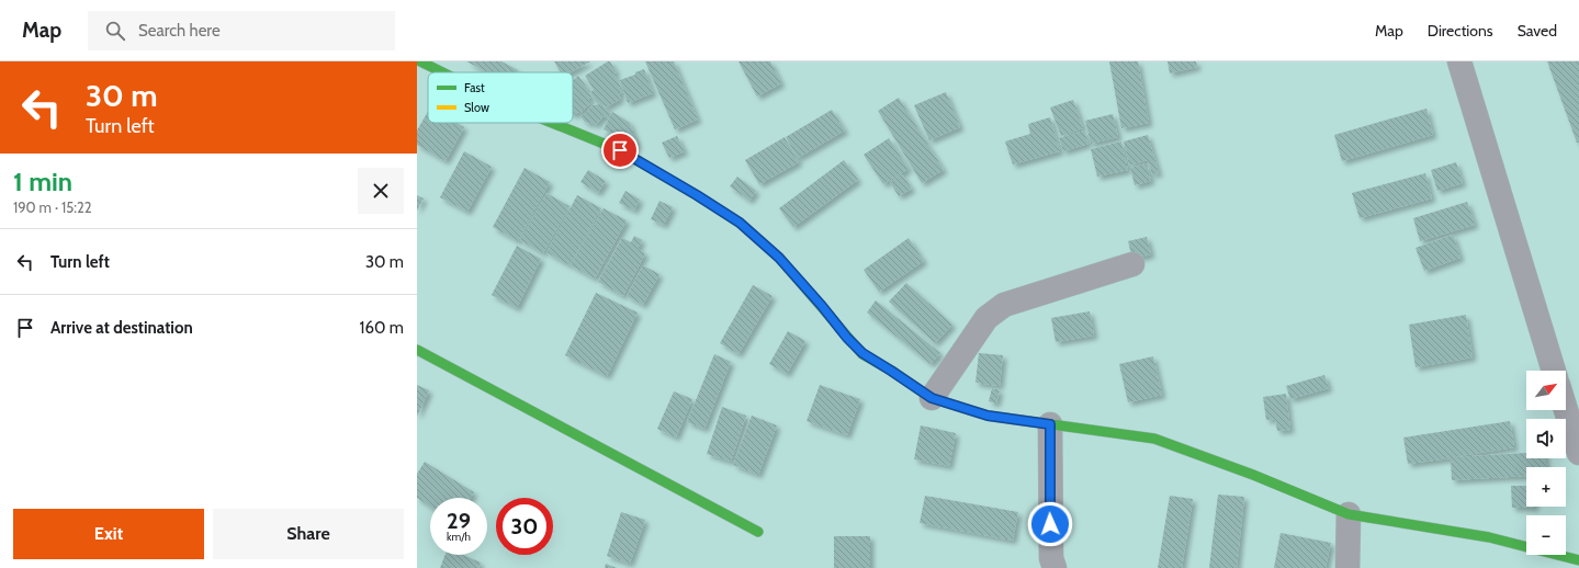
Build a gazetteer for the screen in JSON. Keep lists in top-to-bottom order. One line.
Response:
{"legend":["Fast","Slow"],"north":"top right","page":{"header":"Map","search":"Search here","nav":["Map","Directions","Saved"],"turn":["30 m","Turn left"],"heading":["1 min","190 m · 15:22"],"list":[{"name":"Turn left","value":"30 m"},{"name":"Arrive at destination","value":"160 m"}],"map_buttons":["+","−"],"speed":"29 km/h","limit":"30","buttons":["Exit","Share"]}}
